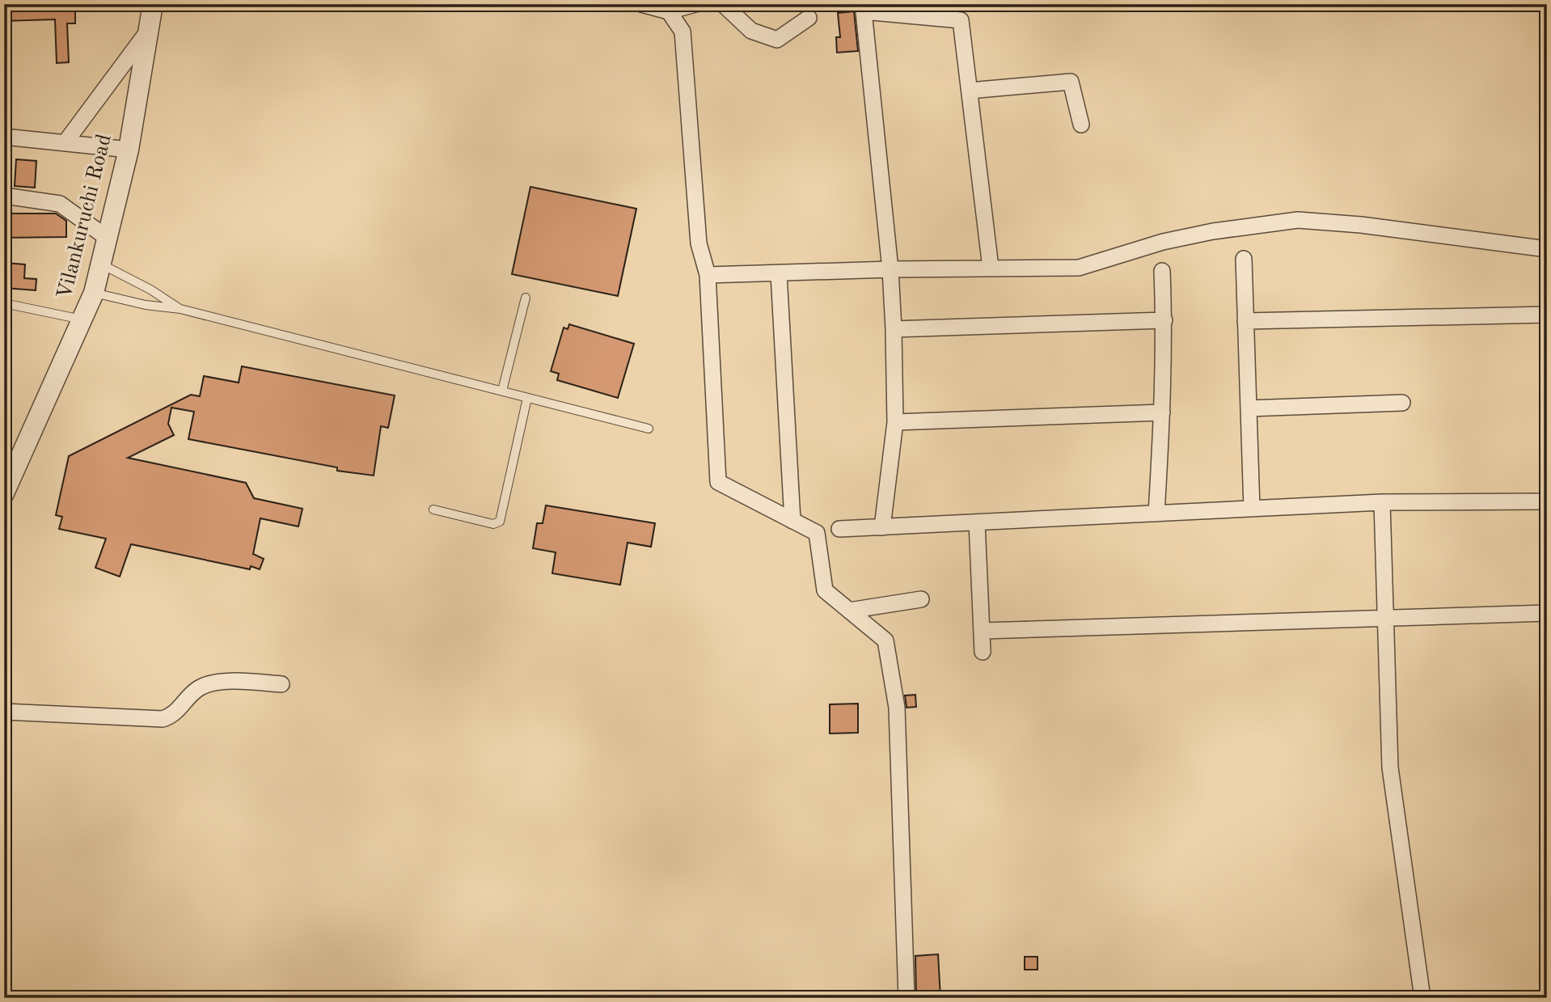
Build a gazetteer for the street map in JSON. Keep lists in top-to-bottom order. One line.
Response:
{"streets":{"street":["Vilankuruchi Road"]}}
